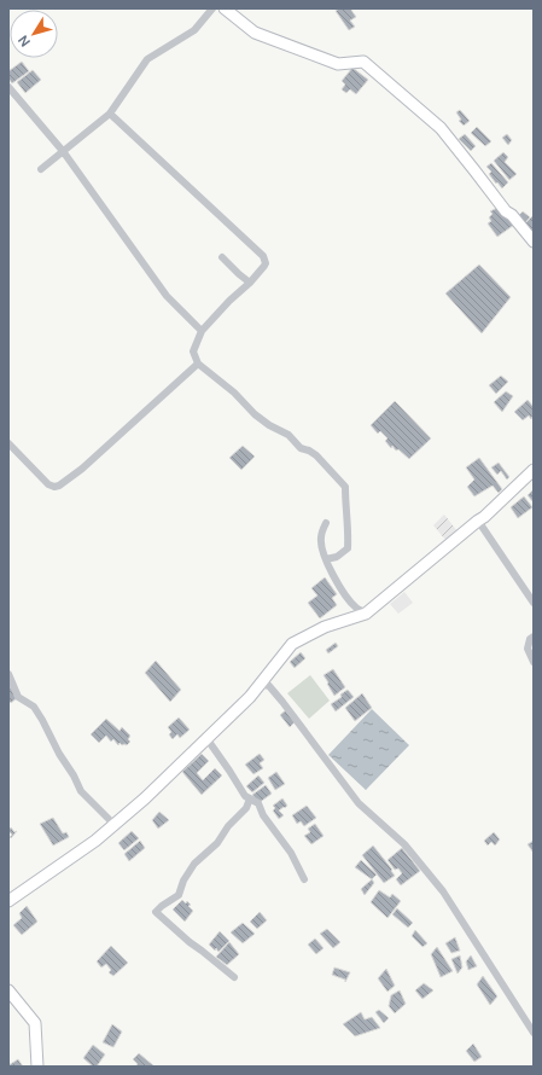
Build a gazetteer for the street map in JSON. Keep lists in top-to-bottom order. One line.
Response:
{"north":"bottom left"}
